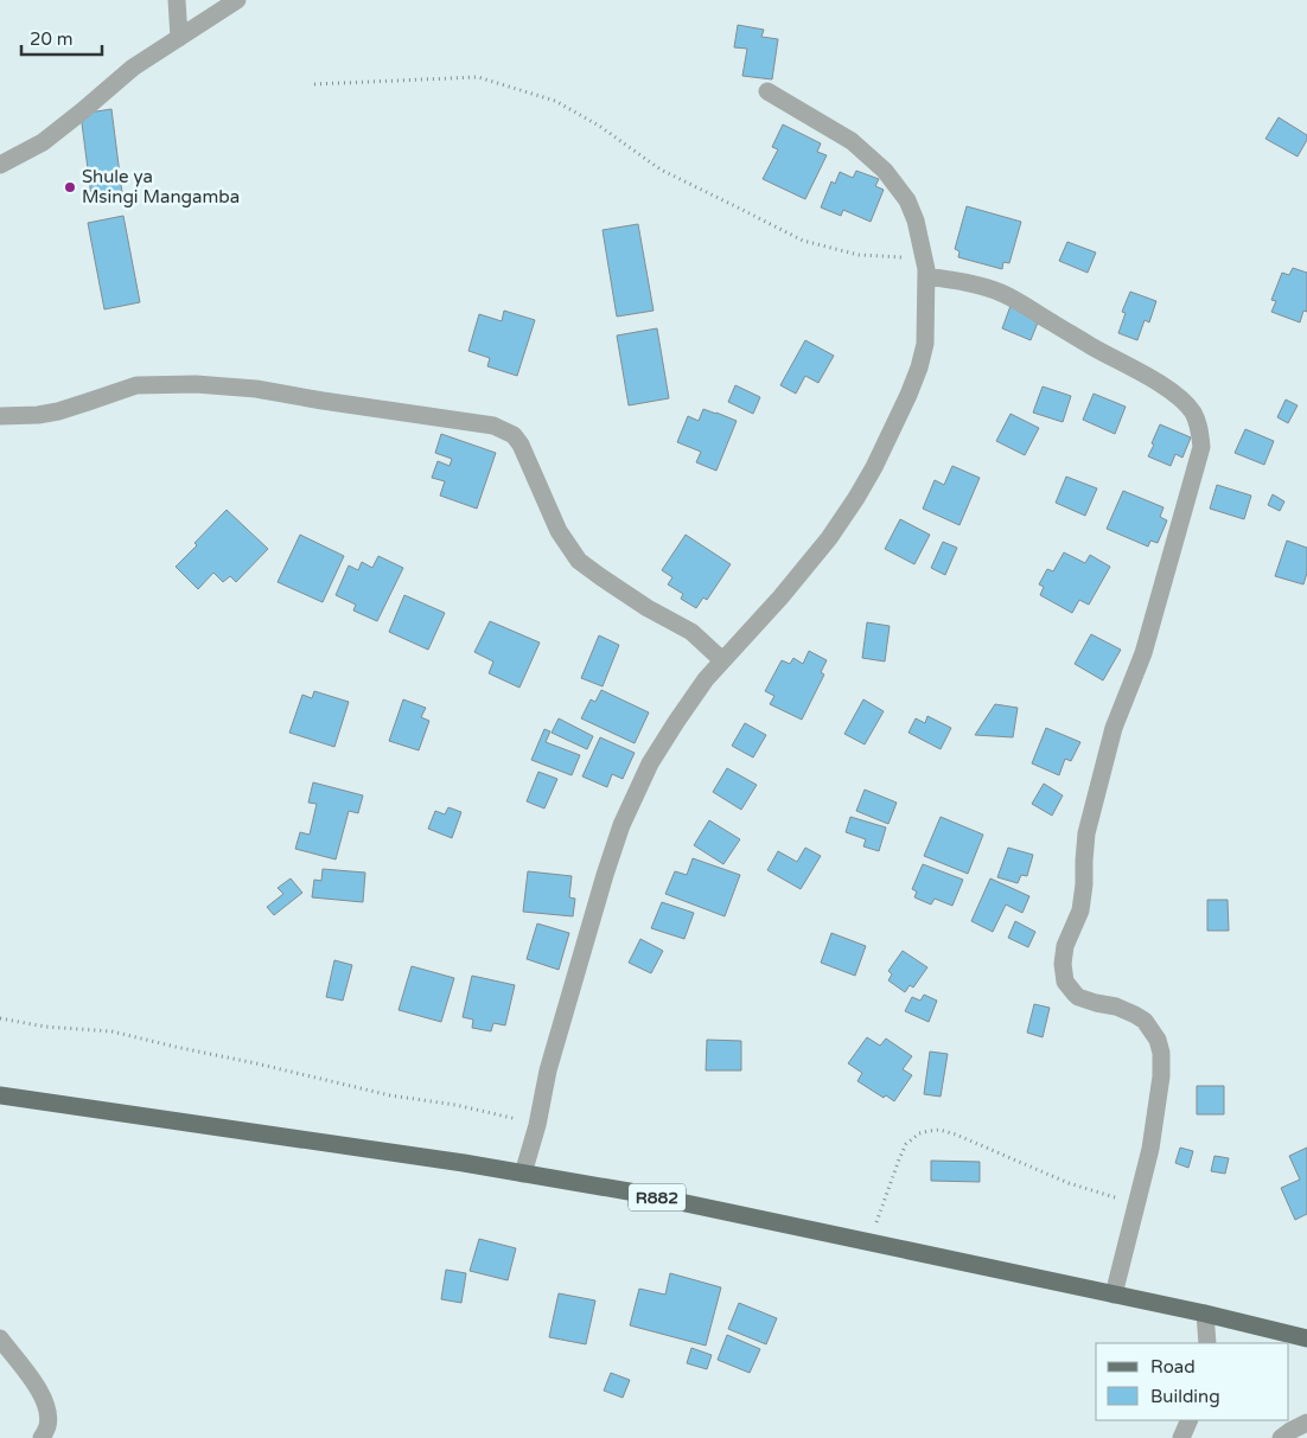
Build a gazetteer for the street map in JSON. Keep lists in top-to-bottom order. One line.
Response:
{"streets":{"main road":["R882"]},"places":["Shule ya Msingi Mangamba"],"legend":["Road","Building"],"scale_bar":"20 m"}
